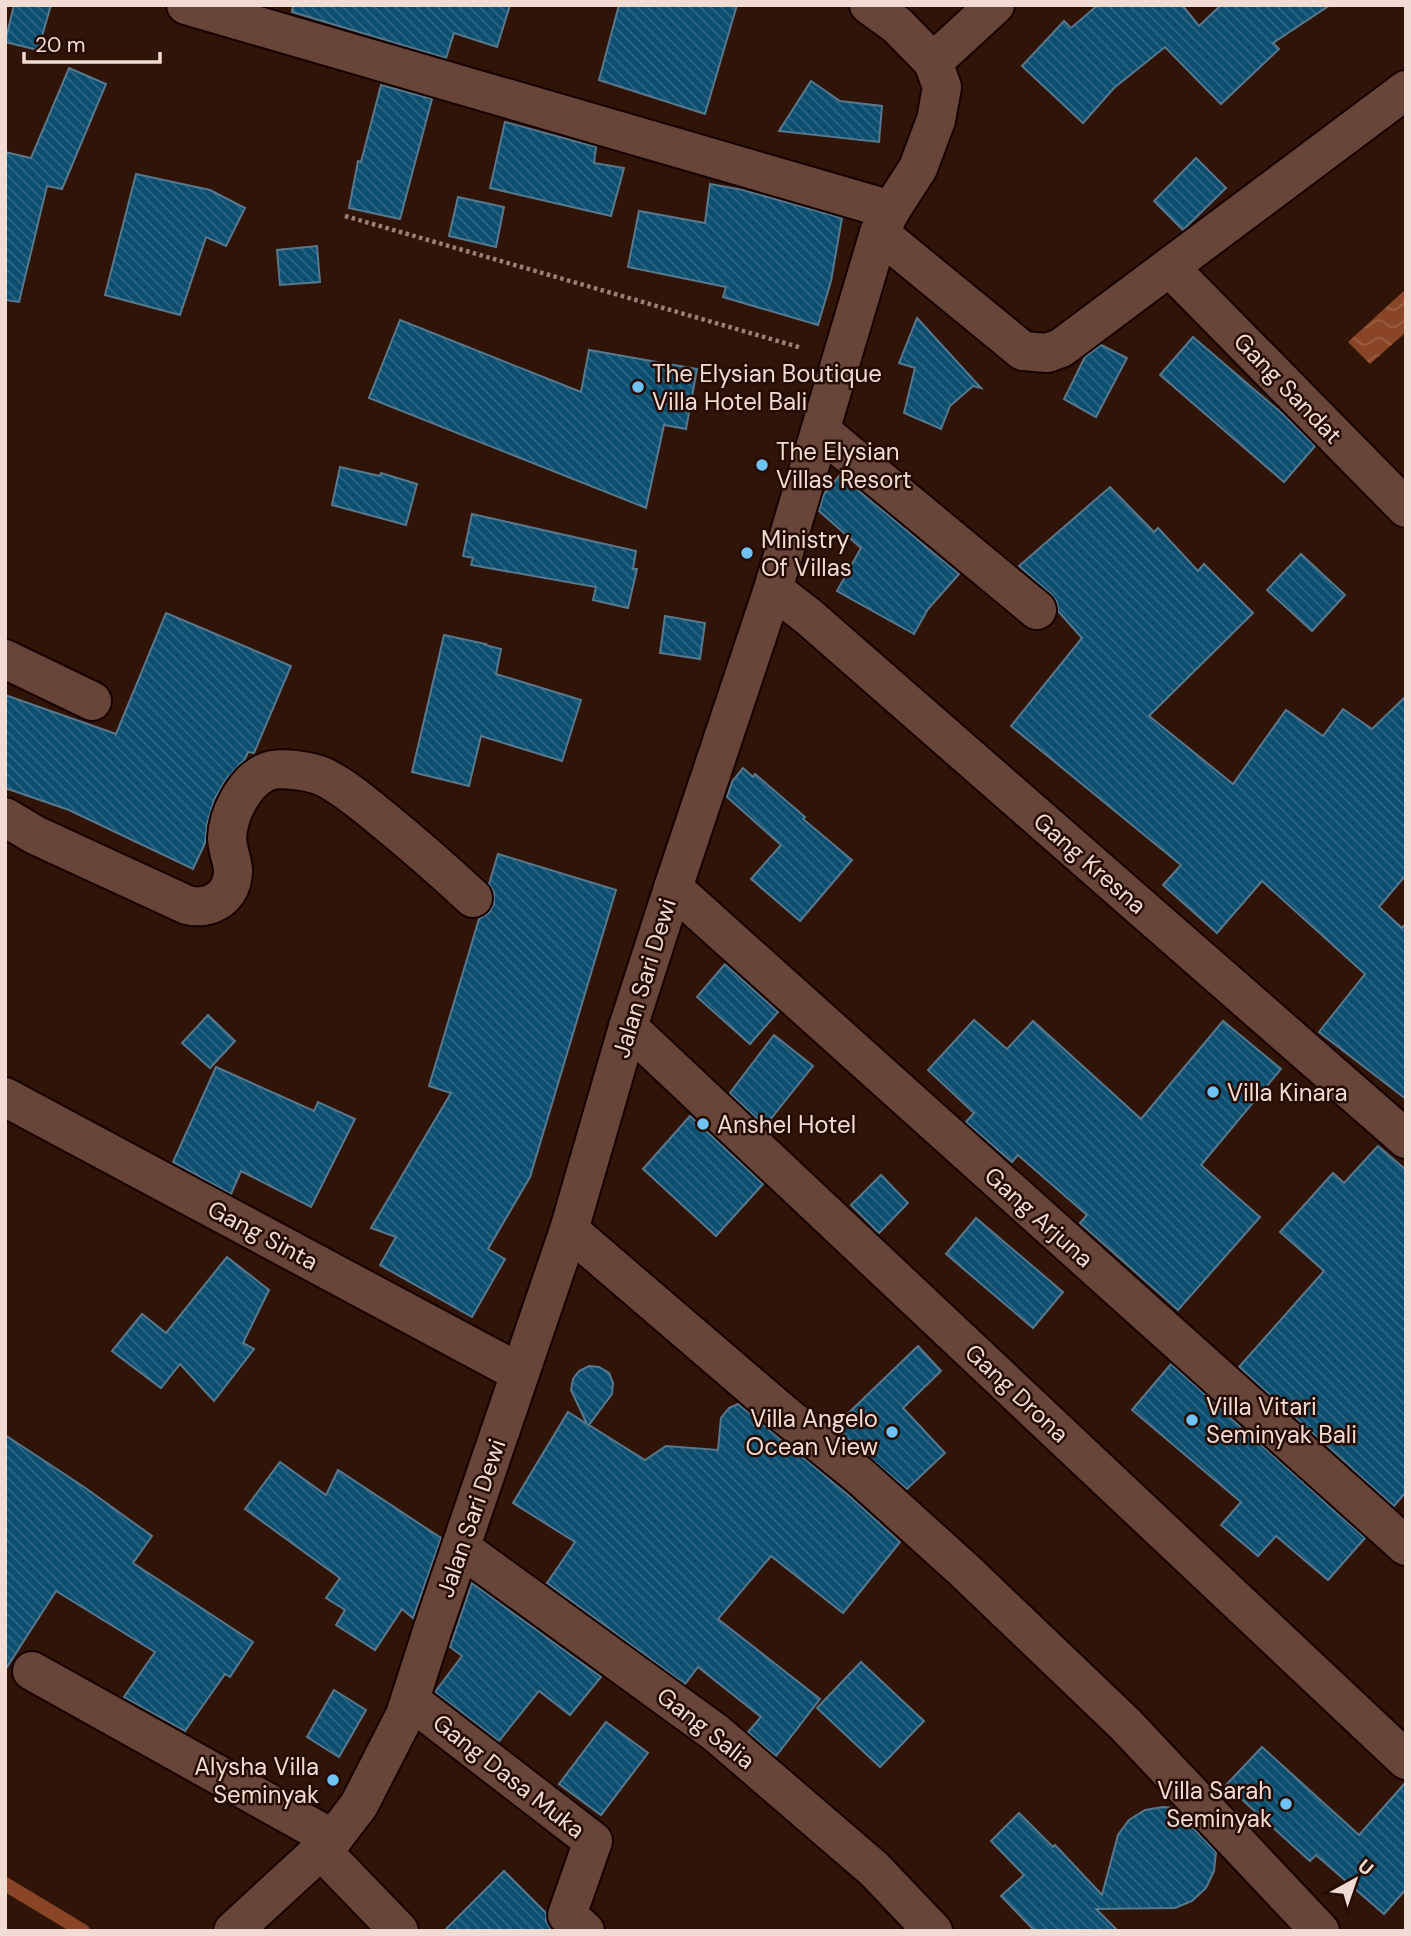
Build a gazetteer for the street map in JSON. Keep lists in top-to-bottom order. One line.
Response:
{"streets":{"street":["Gang Sandat","Gang Kresna","Jalan Sari Dewi","Gang Arjuna","Gang Sinta","Gang Drona","Gang Salia","Gang Dasa Muka"]},"crossings":[["Gang Kresna","Jalan Sari Dewi"],["Jalan Sari Dewi","Gang Arjuna"],["Jalan Sari Dewi","Gang Sinta"],["Jalan Sari Dewi","Gang Drona"],["Jalan Sari Dewi","Gang Salia"],["Jalan Sari Dewi","Gang Dasa Muka"]],"places":["The Elysian Boutique Villa Hotel Bali","The Elysian Villas Resort","Ministry Of Villas","Villa Kinara","Anshel Hotel","Villa Vitari Seminyak Bali","Villa Angelo Ocean View","Alysha Villa Seminyak","Villa Sarah Seminyak"],"scale_bar":"20 m","north":"top right"}
